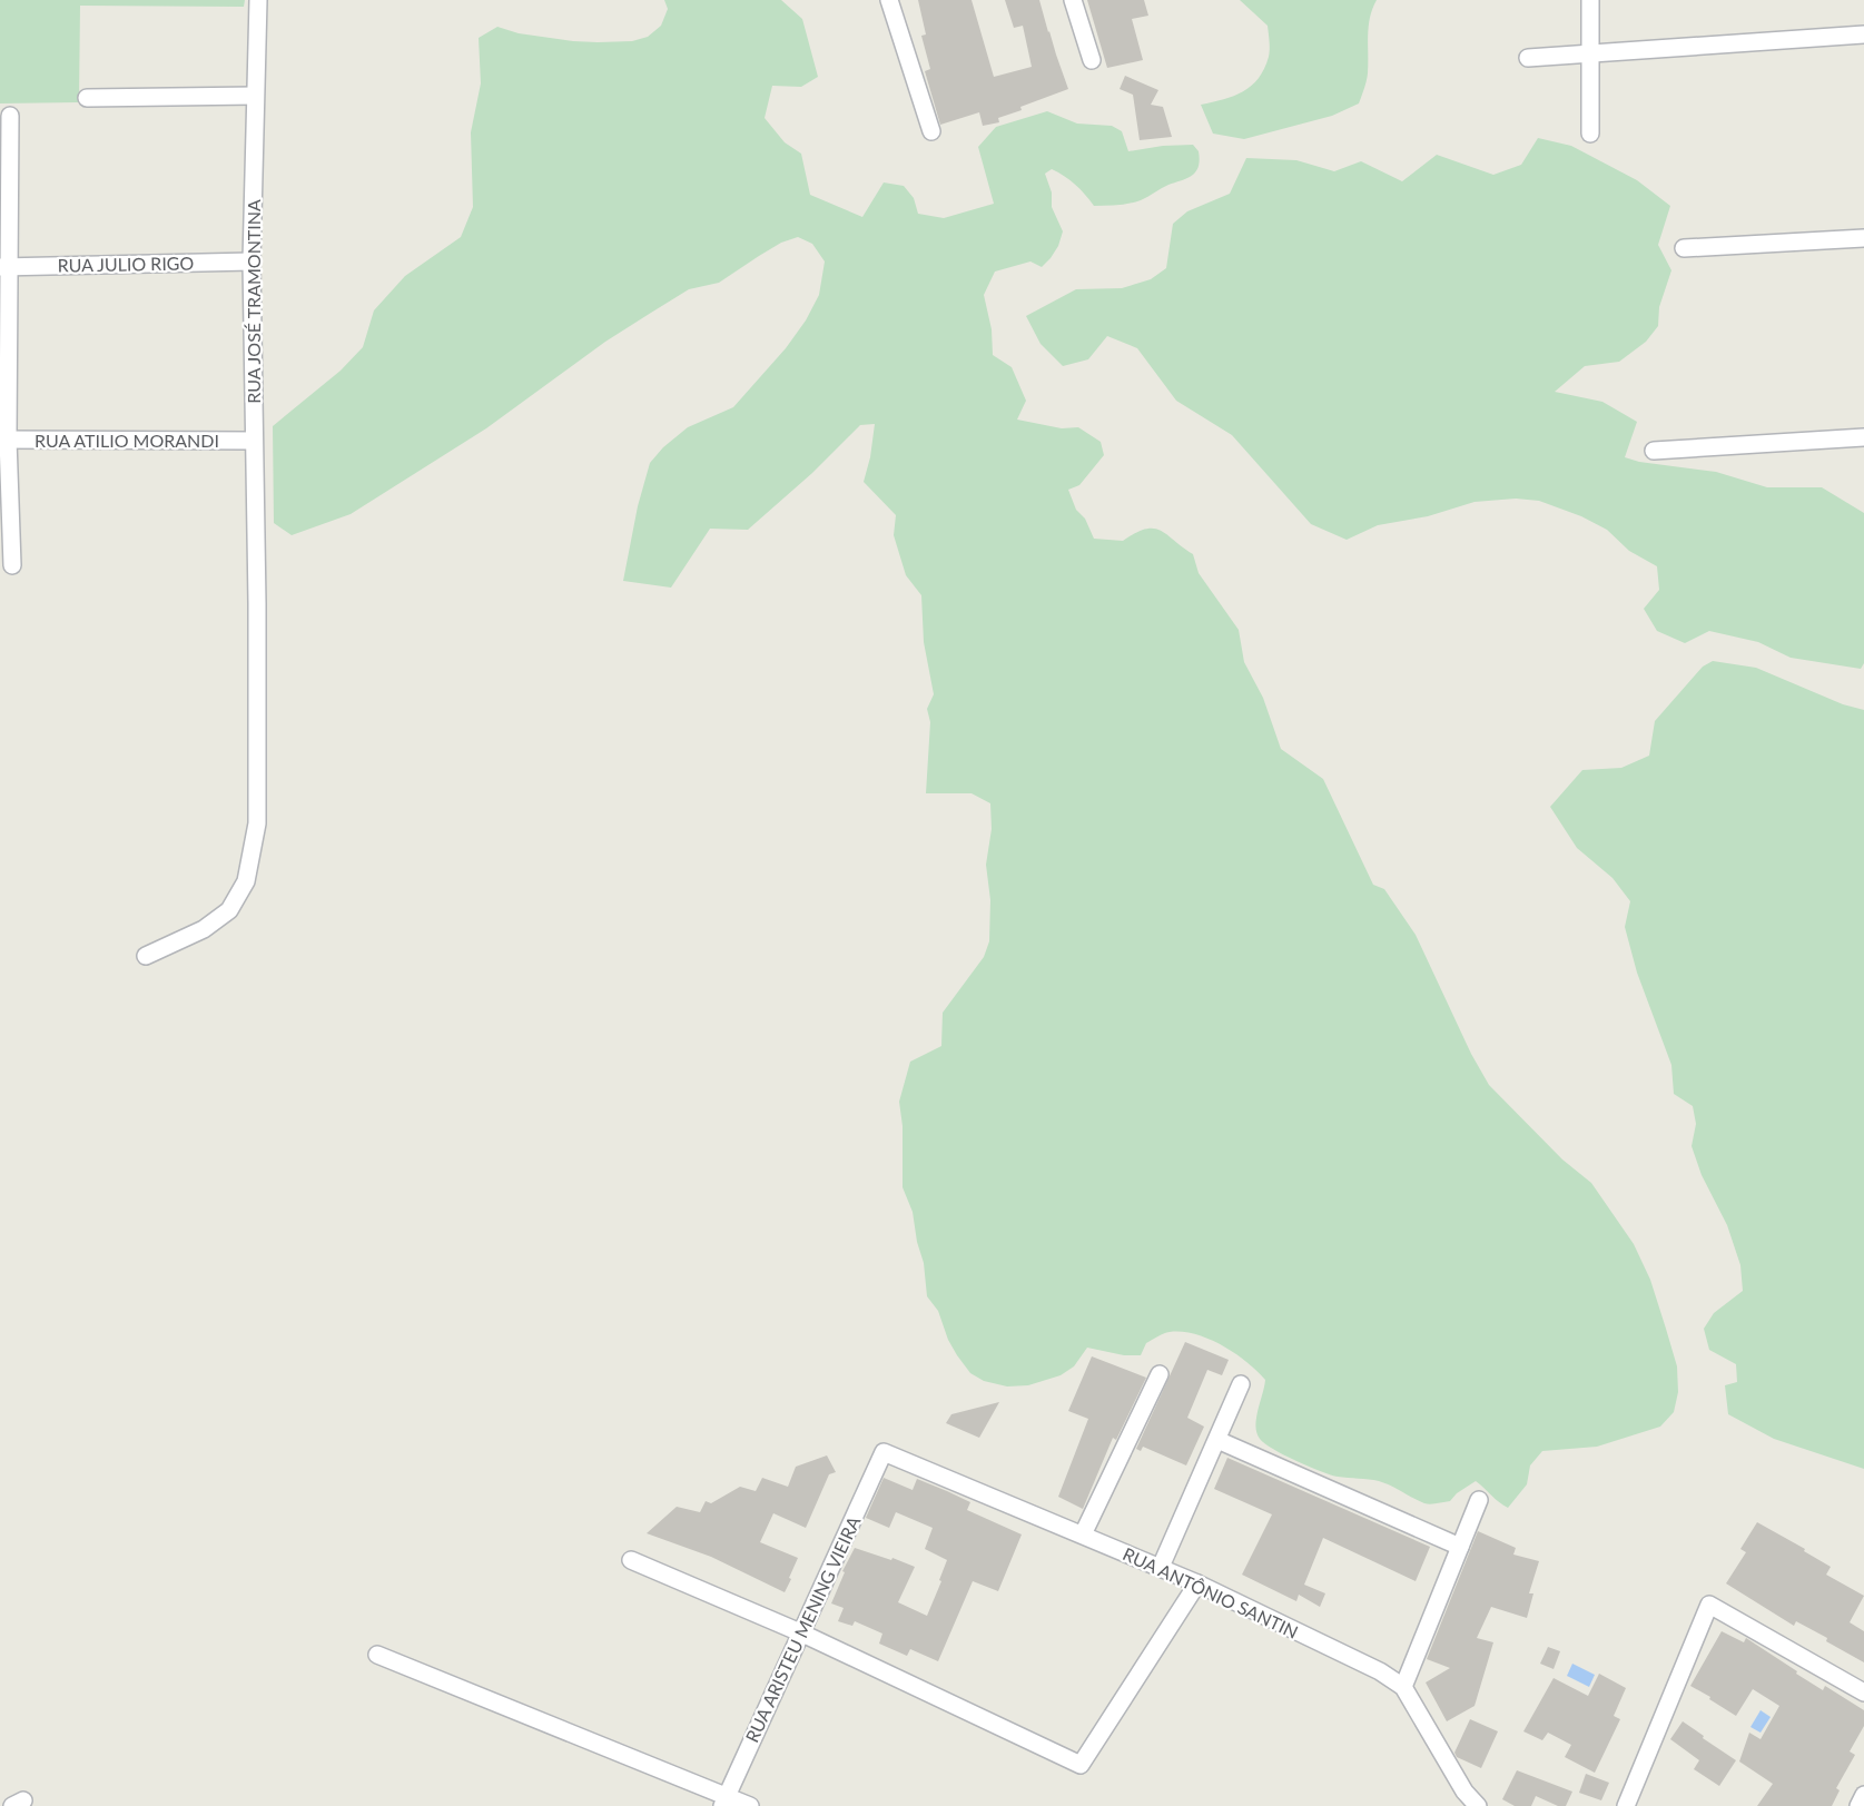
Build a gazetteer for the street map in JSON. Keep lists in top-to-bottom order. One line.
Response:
{"streets":{"street":["RUA JULIO RIGO","RUA JOSÉ TRAMONTINA","RUA ATILIO MORANDI","RUA ANTÔNIO SANTIN","RUA ARISTEU MENING VIEIRA"]},"crossings":[["RUA JULIO RIGO","RUA JOSÉ TRAMONTINA"],["RUA JOSÉ TRAMONTINA","RUA ATILIO MORANDI"],["RUA ANTÔNIO SANTIN","RUA ARISTEU MENING VIEIRA"]]}
